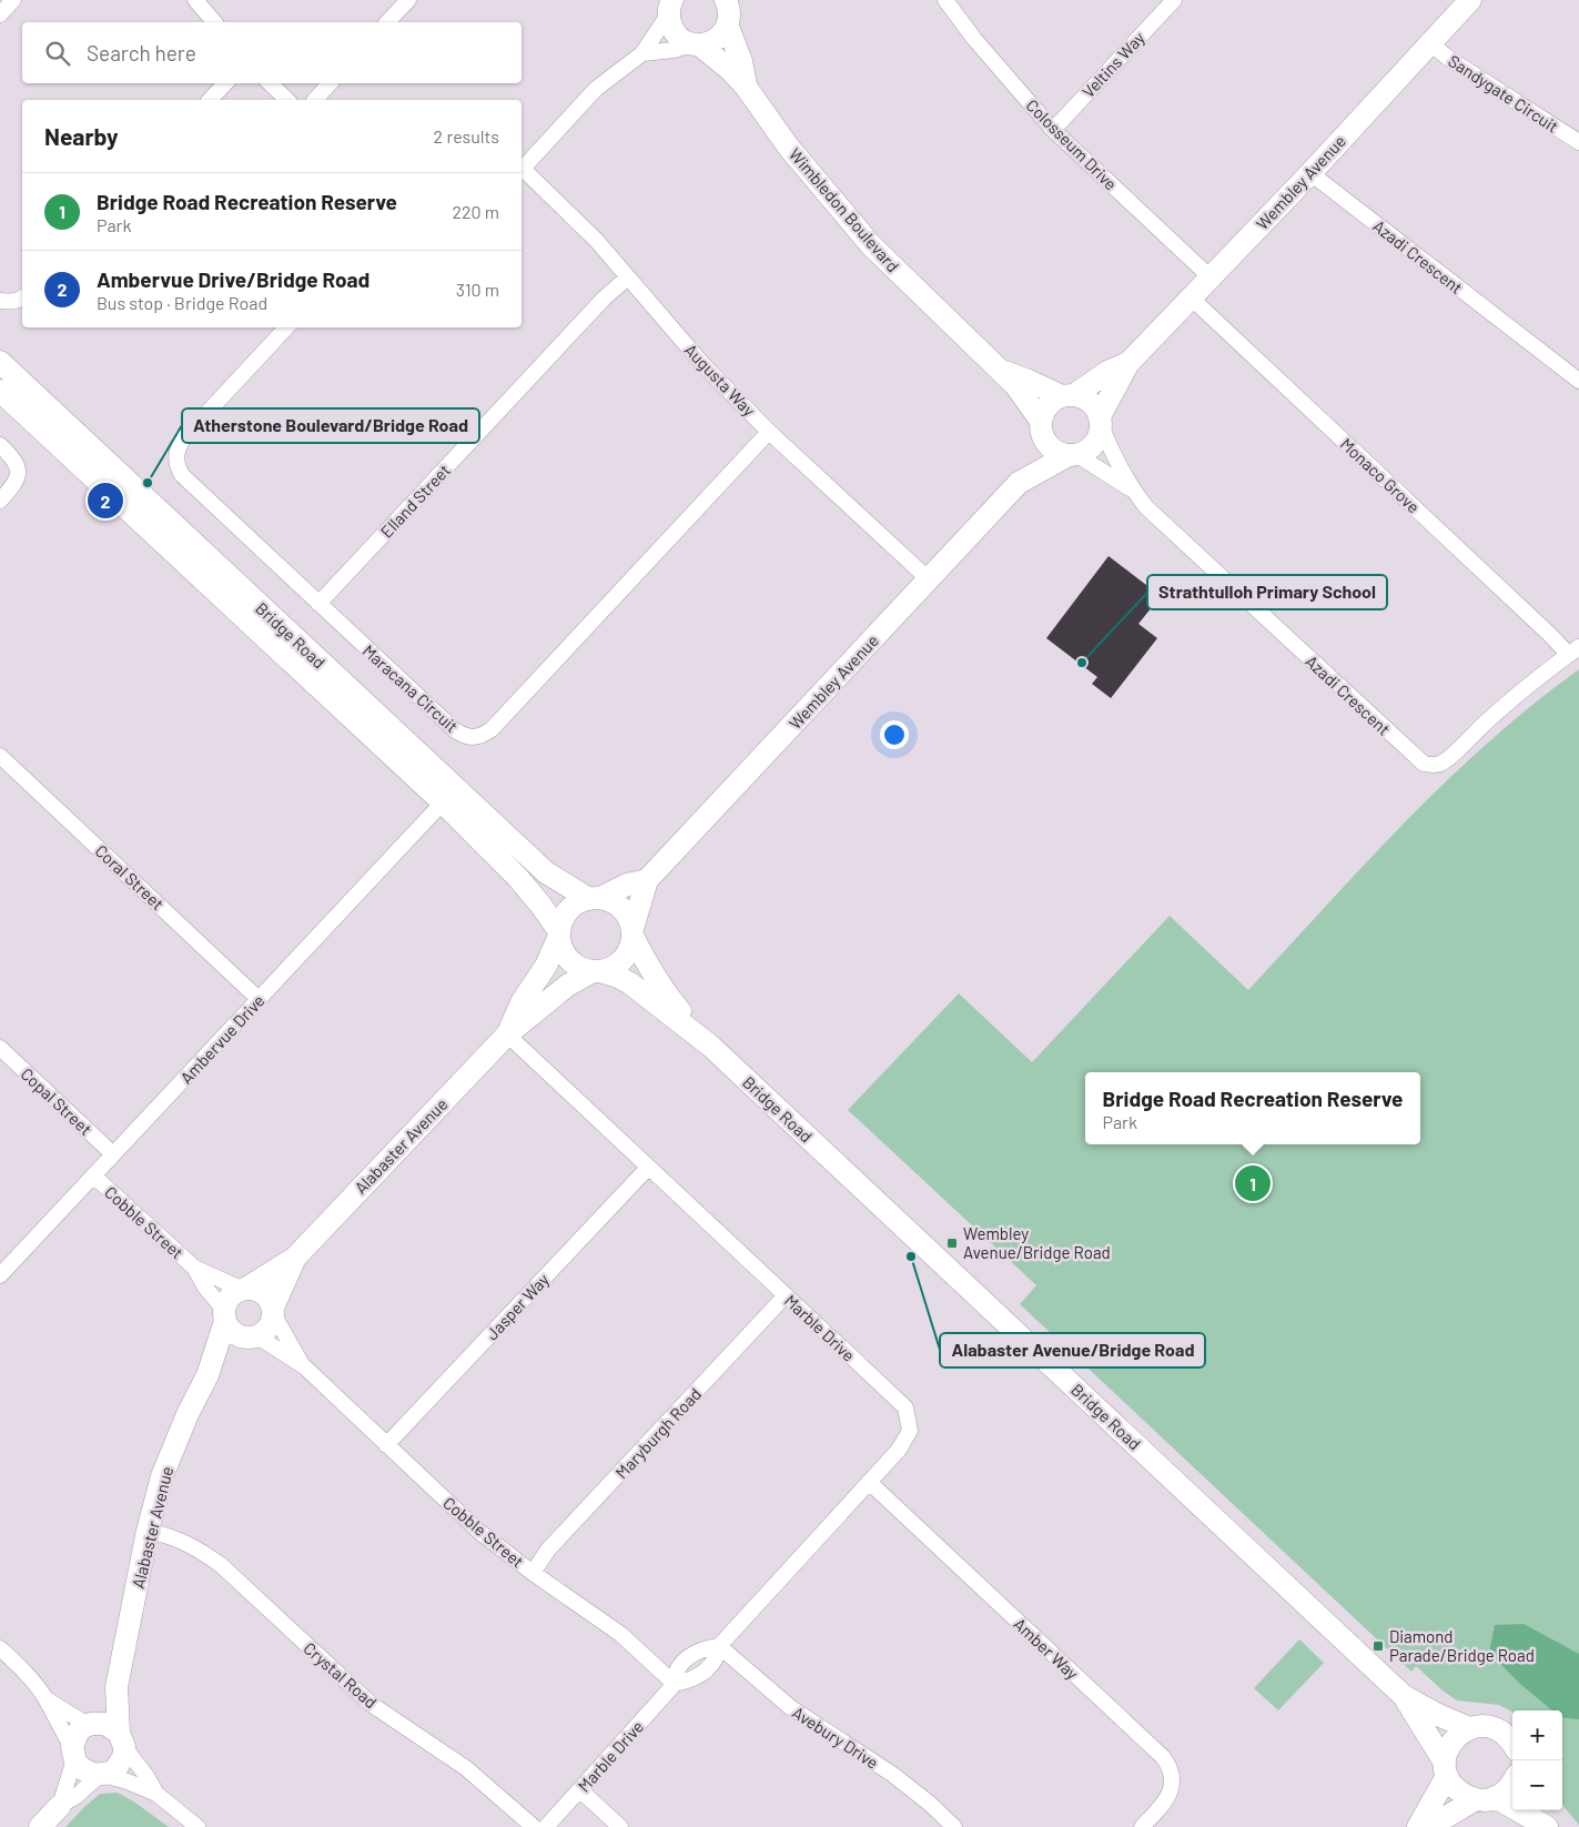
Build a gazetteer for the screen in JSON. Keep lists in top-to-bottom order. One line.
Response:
{"streets":{"street":["Veltins Way","Sandygate Circuit","Colosseum Drive","Wembley Avenue","Wimbledon Boulevard","Azadi Crescent","Augusta Way","Monaco Grove","Elland Street","Bridge Road","Maracana Circuit","Coral Street","Ambervue Drive","Copal Street","Alabaster Avenue","Cobble Street","Jasper Way","Marble Drive","Maryburgh Road","Amber Way","Crystal Road","Avebury Drive"]},"crossings":[["Veltins Way","Colosseum Drive"],["Sandygate Circuit","Wembley Avenue"],["Colosseum Drive","Wembley Avenue"],["Wembley Avenue","Wimbledon Boulevard"],["Wembley Avenue","Azadi Crescent"],["Wembley Avenue","Augusta Way"],["Wembley Avenue","Monaco Grove"],["Wembley Avenue","Bridge Road"],["Wembley Avenue","Alabaster Avenue"],["Wimbledon Boulevard","Azadi Crescent"],["Azadi Crescent","Monaco Grove"],["Augusta Way","Elland Street"],["Augusta Way","Maracana Circuit"],["Elland Street","Maracana Circuit"],["Bridge Road","Ambervue Drive"],["Bridge Road","Alabaster Avenue"],["Coral Street","Ambervue Drive"],["Ambervue Drive","Copal Street"],["Ambervue Drive","Cobble Street"],["Alabaster Avenue","Cobble Street"],["Alabaster Avenue","Marble Drive"],["Alabaster Avenue","Crystal Road"],["Cobble Street","Jasper Way"],["Cobble Street","Marble Drive"],["Cobble Street","Maryburgh Road"],["Jasper Way","Marble Drive"],["Marble Drive","Maryburgh Road"],["Marble Drive","Amber Way"],["Marble Drive","Avebury Drive"]],"places":{"other":["Atherstone Boulevard/Bridge Road","Strathtulloh Primary School","Alabaster Avenue/Bridge Road"],"transit":["Wembley Avenue/Bridge Road","Diamond Parade/Bridge Road"]},"page":{"search":"Search here","heading":["Nearby","2 results"],"list":[{"mark":"1","name":"Bridge Road Recreation Reserve","note":"Park","value":"220 m"},{"mark":"2","name":"Ambervue Drive/Bridge Road","note":"Bus stop · Bridge Road","value":"310 m"}],"pins":["2","1"],"popup":["Bridge Road Recreation Reserve","Park"],"map_buttons":["+","−"]}}
